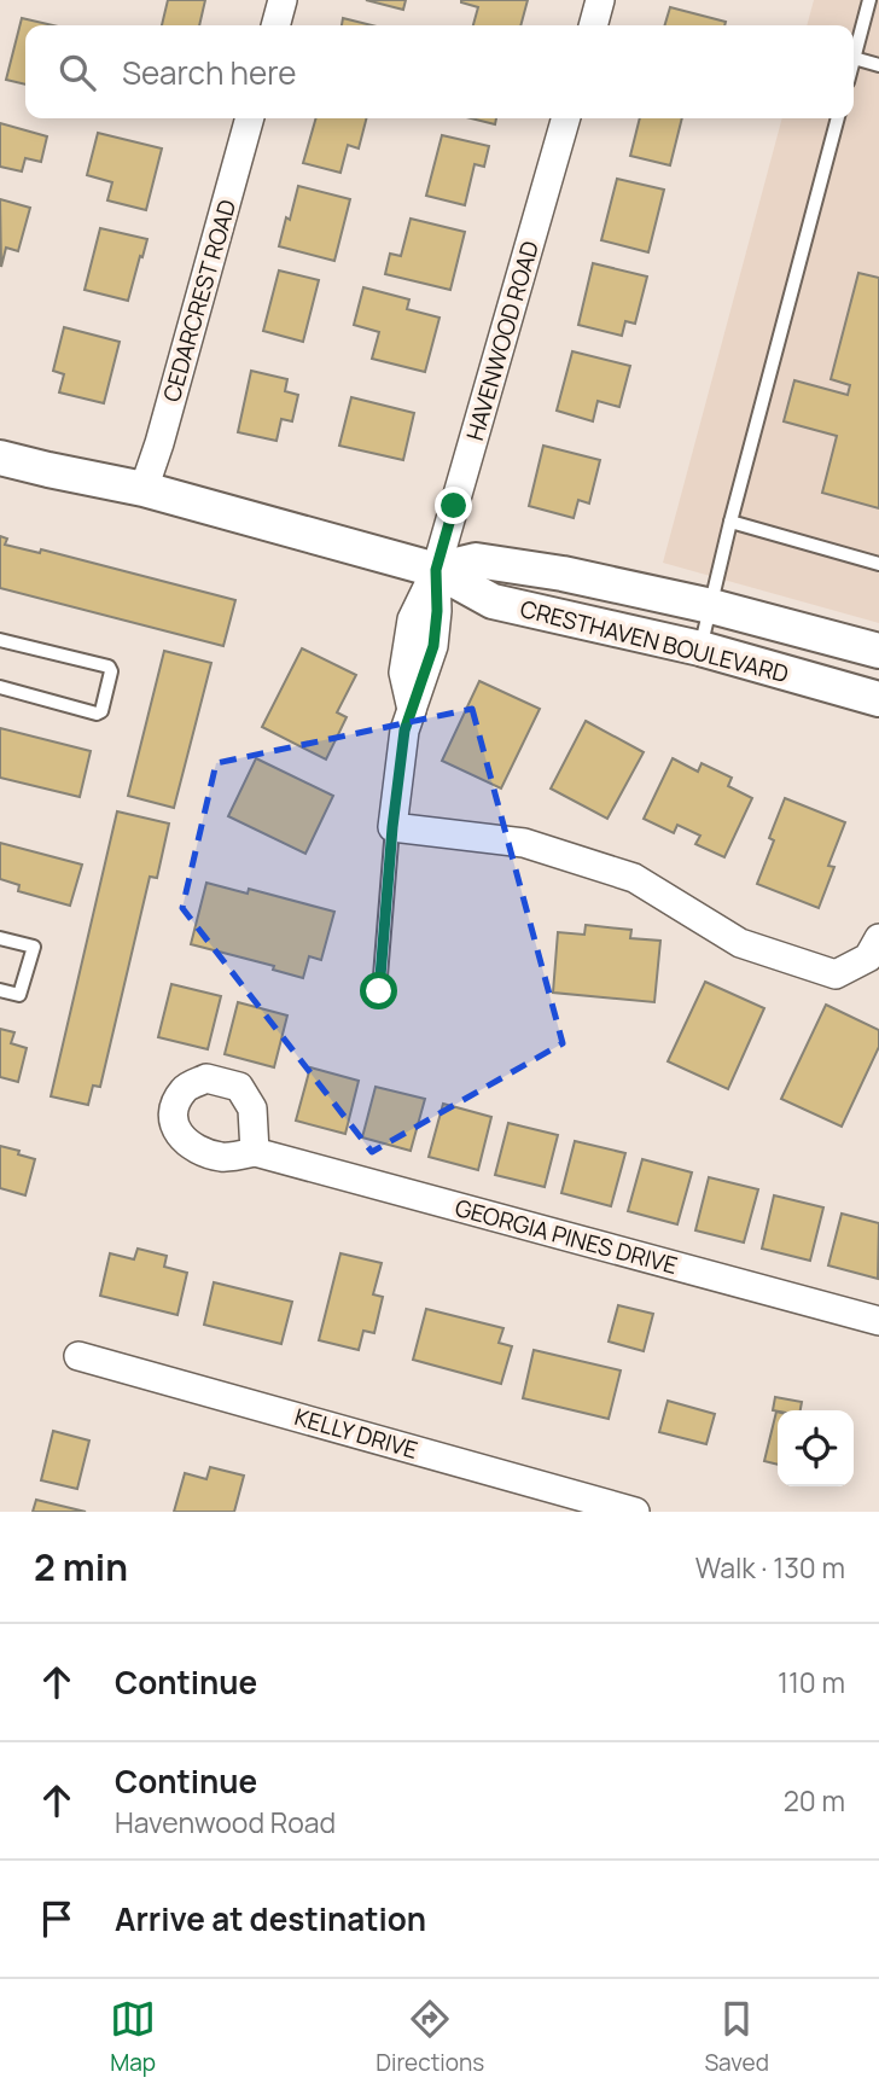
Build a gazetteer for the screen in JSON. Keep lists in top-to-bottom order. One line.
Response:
{"streets":{"street":["CEDARCREST ROAD","HAVENWOOD ROAD","CRESTHAVEN BOULEVARD","GEORGIA PINES DRIVE","KELLY DRIVE"]},"crossings":[["CEDARCREST ROAD","CRESTHAVEN BOULEVARD"],["HAVENWOOD ROAD","CRESTHAVEN BOULEVARD"]],"page":{"search":"Search here","heading":["2 min","Walk · 130 m"],"list":[["Continue","110 m"],["Continue","Havenwood Road","20 m"],"Arrive at destination"],"nav":["Map","Directions","Saved"]}}
